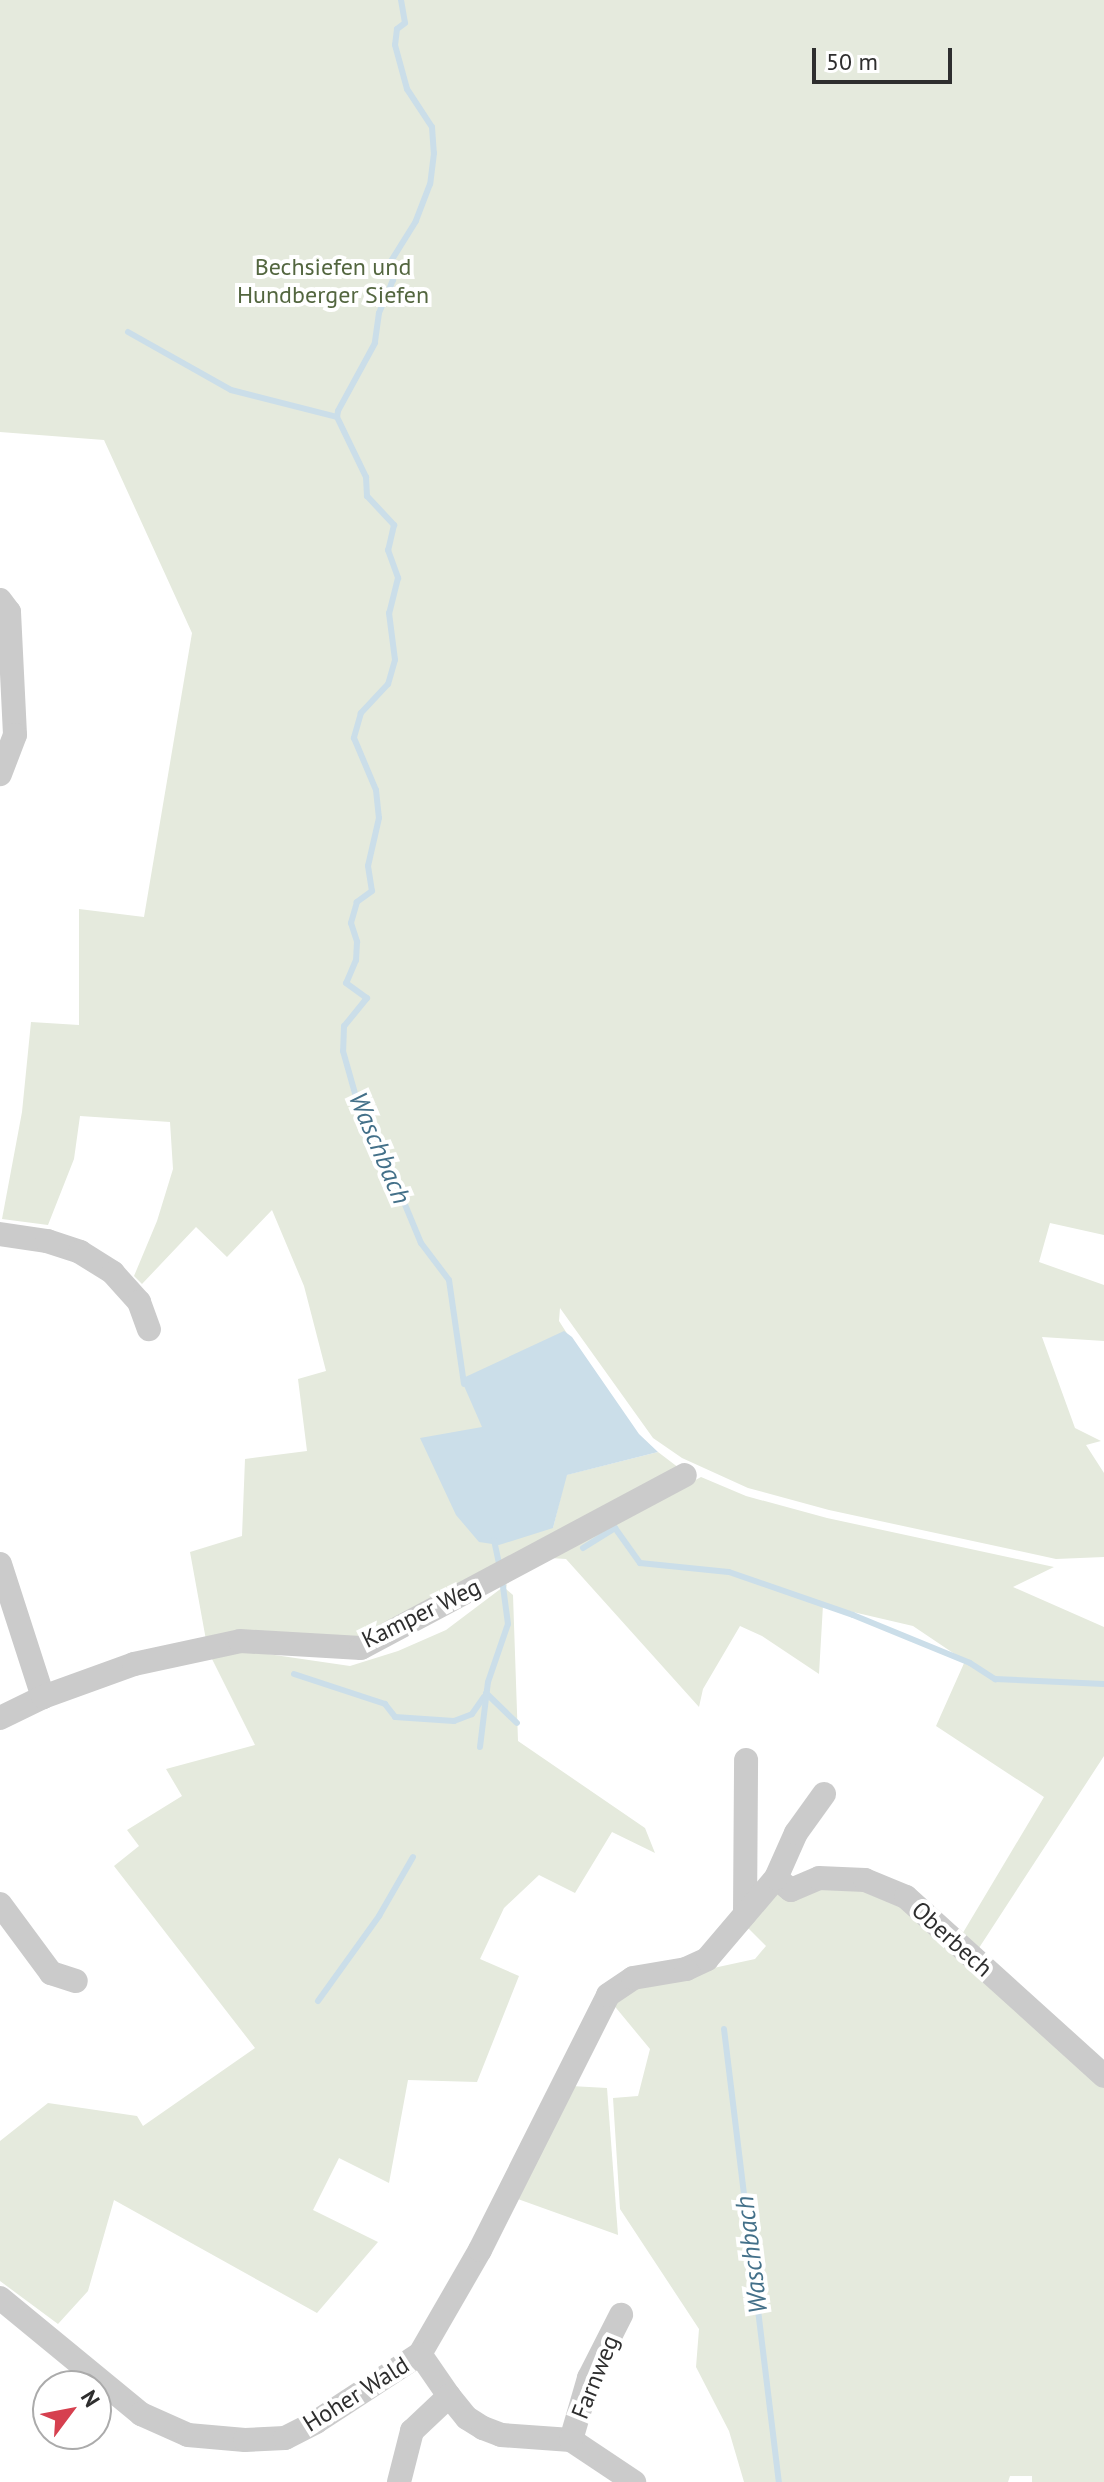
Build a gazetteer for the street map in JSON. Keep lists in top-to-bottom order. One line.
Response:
{"streets":{"street":["Kamper Weg","Oberbech","Farnweg","Hoher Wald"]},"water":["Waschbach"],"parks":["Bechsiefen und Hundberger Siefen"],"scale_bar":"50 m","north":"top right"}
